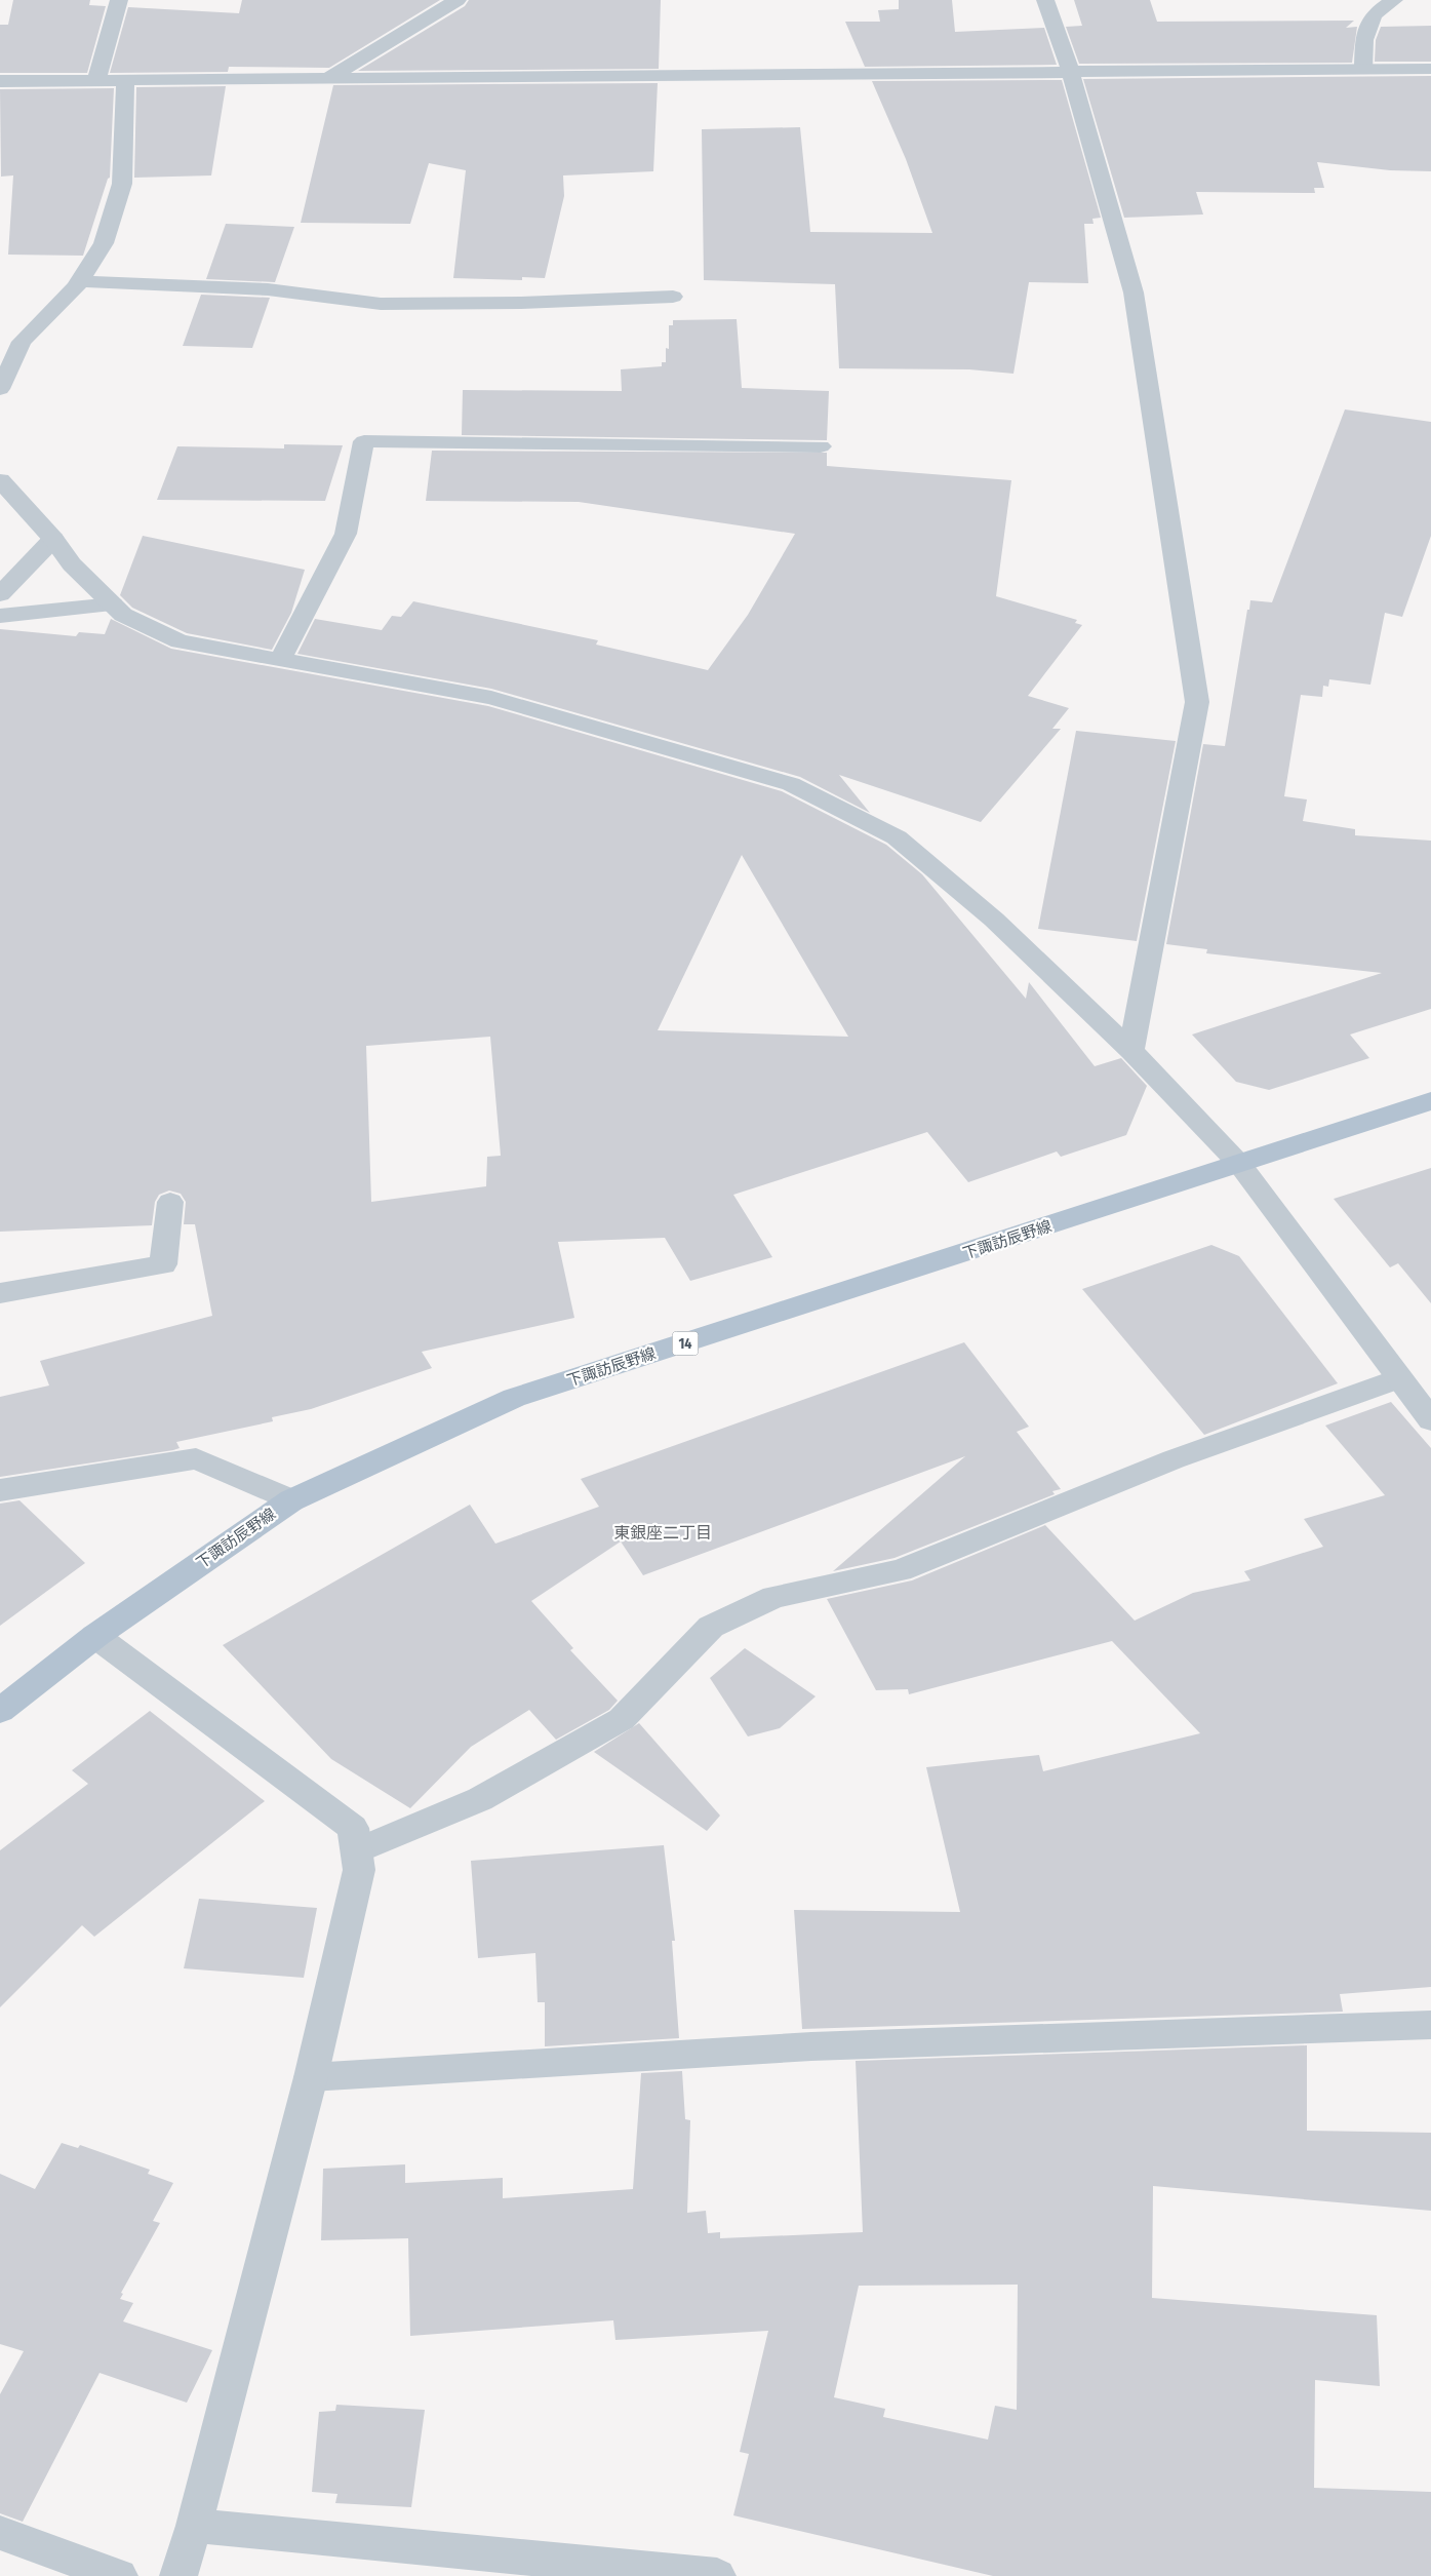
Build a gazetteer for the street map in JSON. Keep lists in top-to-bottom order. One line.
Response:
{"streets":{"main road":["下諏訪辰野線","14"]},"districts":["東銀座二丁目"]}
